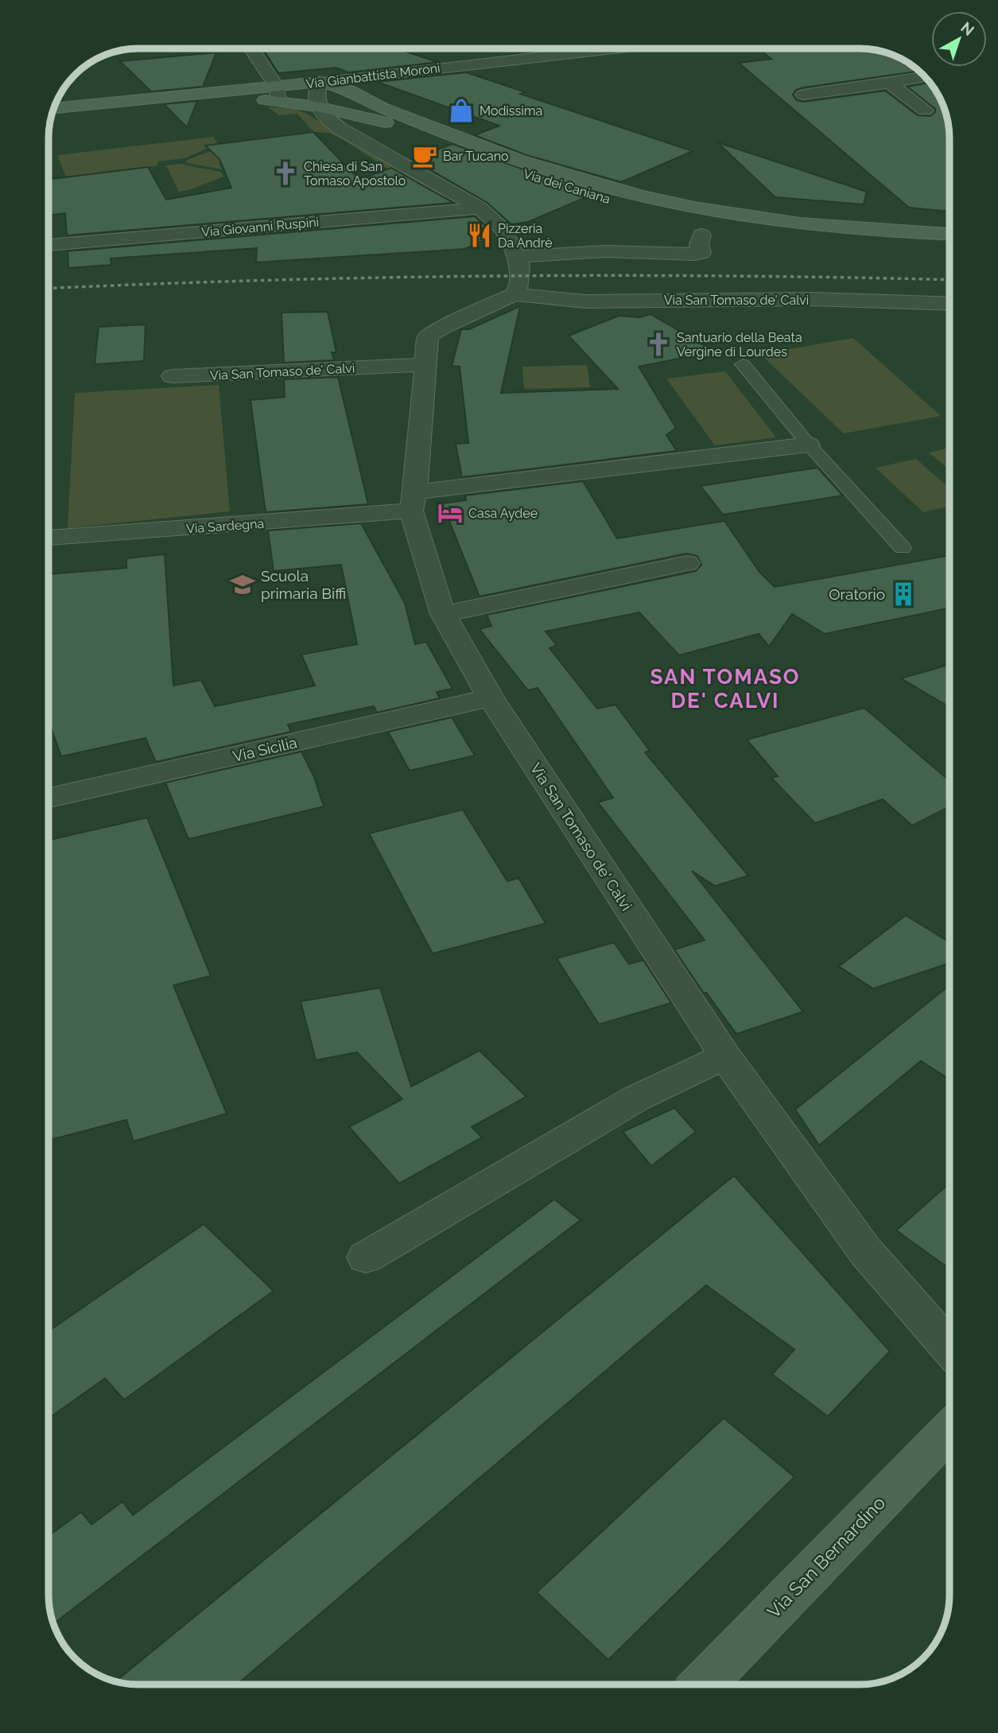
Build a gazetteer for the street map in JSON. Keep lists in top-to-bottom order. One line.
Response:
{"streets":{"main road":["Via Gianbattista Moroni","Via dei Caniana","Via San Bernardino"],"street":["Via Giovanni Ruspini","Via San Tomaso de' Calvi","Via Sardegna","Via Sicilia"]},"crossings":[["Via Gianbattista Moroni","Via dei Caniana"],["Via San Tomaso de' Calvi","Via Sardegna"],["Via San Tomaso de' Calvi","Via Sicilia"]],"districts":["SAN TOMASO DE' CALVI"],"places":{"shop":["Modissima"],"cafe":["Bar Tucano"],"church":["Chiesa di San Tomaso Apostolo","Santuario della Beata Vergine di Lourdes"],"restaurant":["Pizzeria Da Andrè"],"hotel":["Casa Aydee"],"school or university":["Scuola primaria Biffi"],"building":["Oratorio"]},"north":"top right"}
